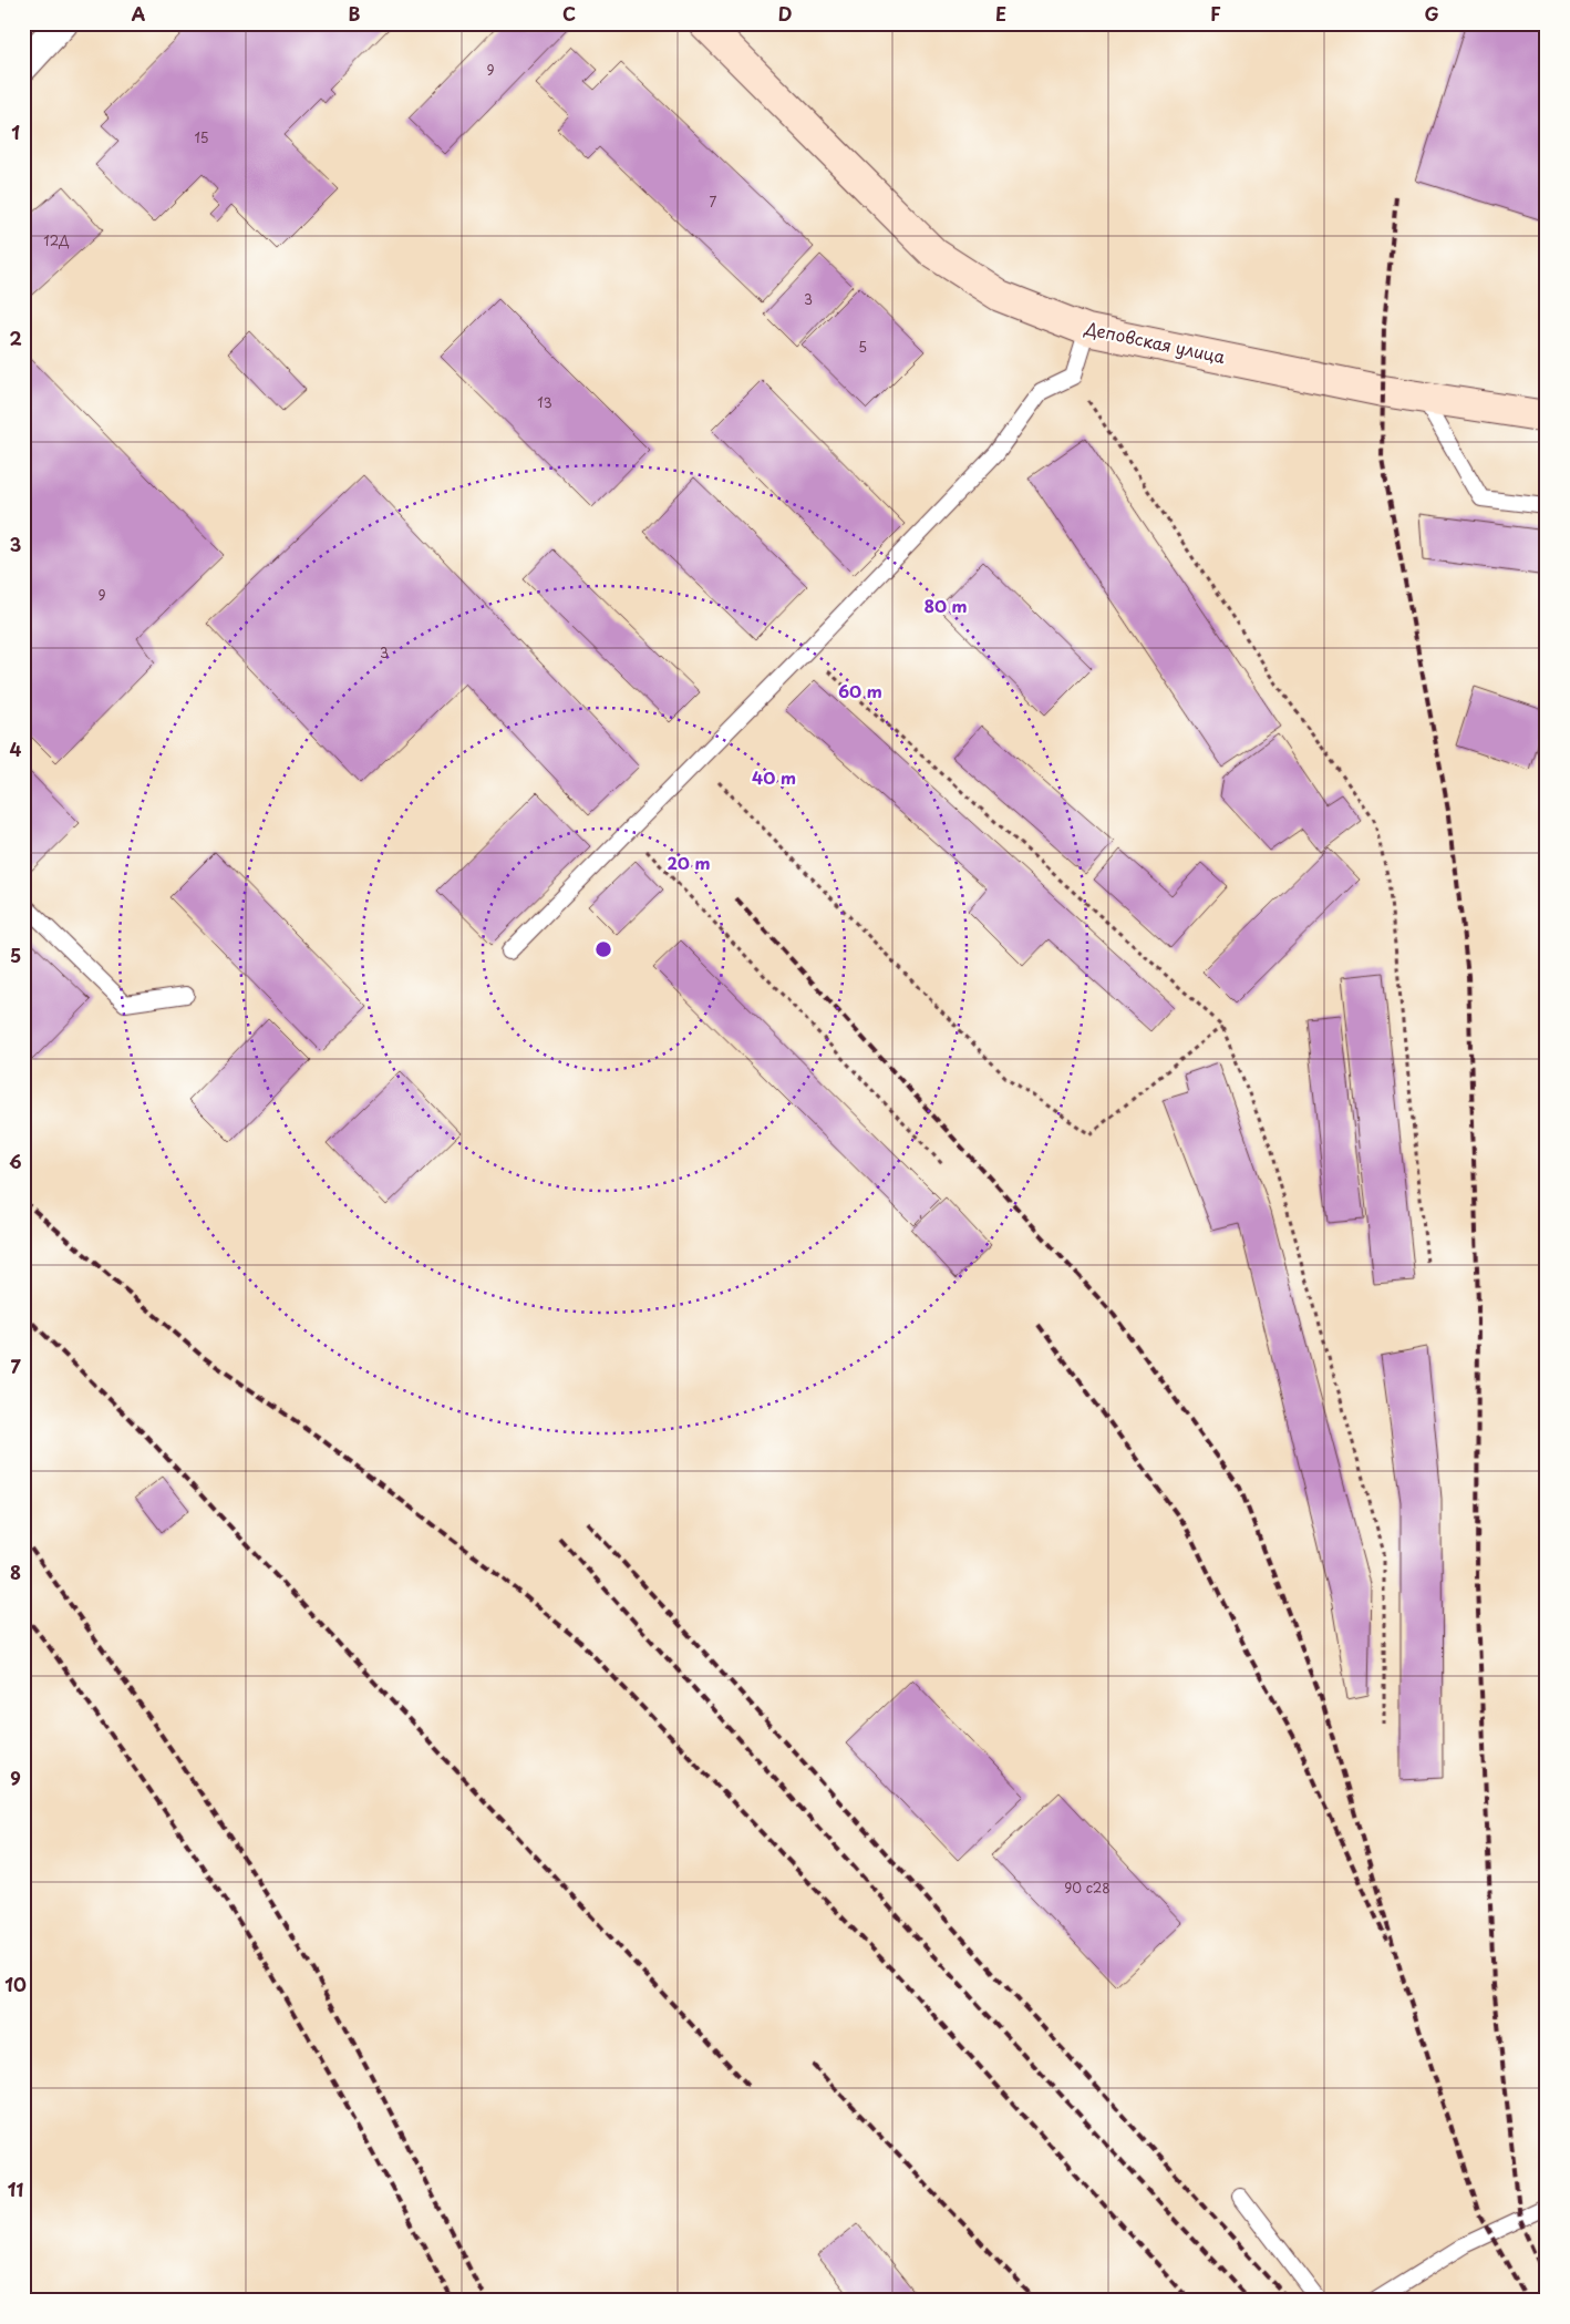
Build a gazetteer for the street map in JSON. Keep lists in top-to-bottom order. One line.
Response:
{"streets":{"street":["Деповская улица"]},"house_numbers":["9","15","7","12Д","3","5","13","9","3","90 с28"],"grid":{"columns":["A","B","C","D","E","F","G"],"rows":["1","2","3","4","5","6","7","8","9","10","11"]},"rings":["80 m","60 m","40 m","20 m"]}
